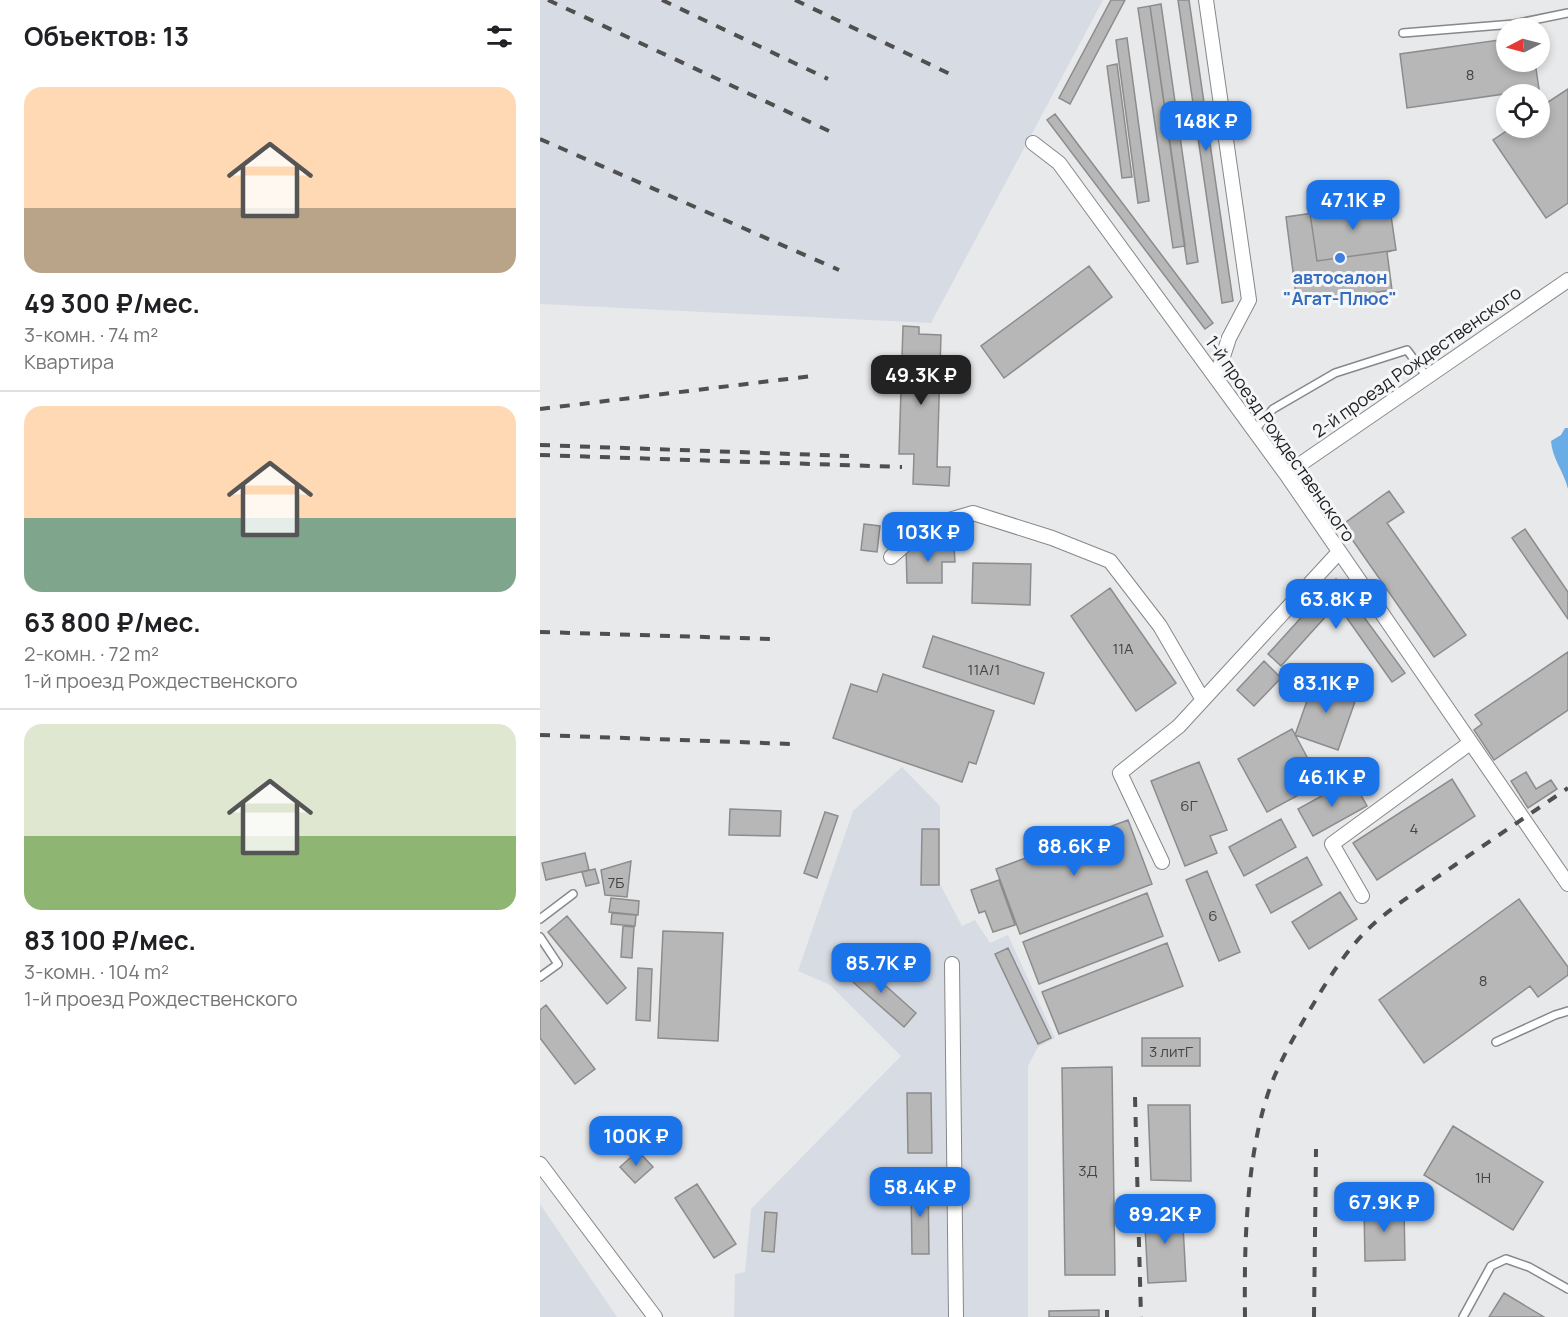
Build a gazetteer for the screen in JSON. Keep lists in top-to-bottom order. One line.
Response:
{"streets":{"street":["2-й проезд Рождественского","1-й проезд Рождественского"]},"crossings":[["2-й проезд Рождественского","1-й проезд Рождественского"]],"places":["автосалон \"Агат-Плюс\""],"house_numbers":["8","11А","11А/1","6Г","4","7Б","6","8","3 литГ","3Д","1Н"],"north":"left","page":{"heading":"Объектов: 13","list":[{"name":"49 300 ₽/мес.","note":"3-комн. · 74 m² · Квартира"},{"name":"63 800 ₽/мес.","note":"2-комн. · 72 m² · 1-й проезд Рождественского"},{"name":"83 100 ₽/мес.","note":"3-комн. · 104 m² · 1-й проезд Рождественского"}],"price":["148K ₽","47.1K ₽","49.3K ₽","103K ₽","63.8K ₽","83.1K ₽","46.1K ₽","88.6K ₽","85.7K ₽","100K ₽","58.4K ₽","67.9K ₽","89.2K ₽"]}}
